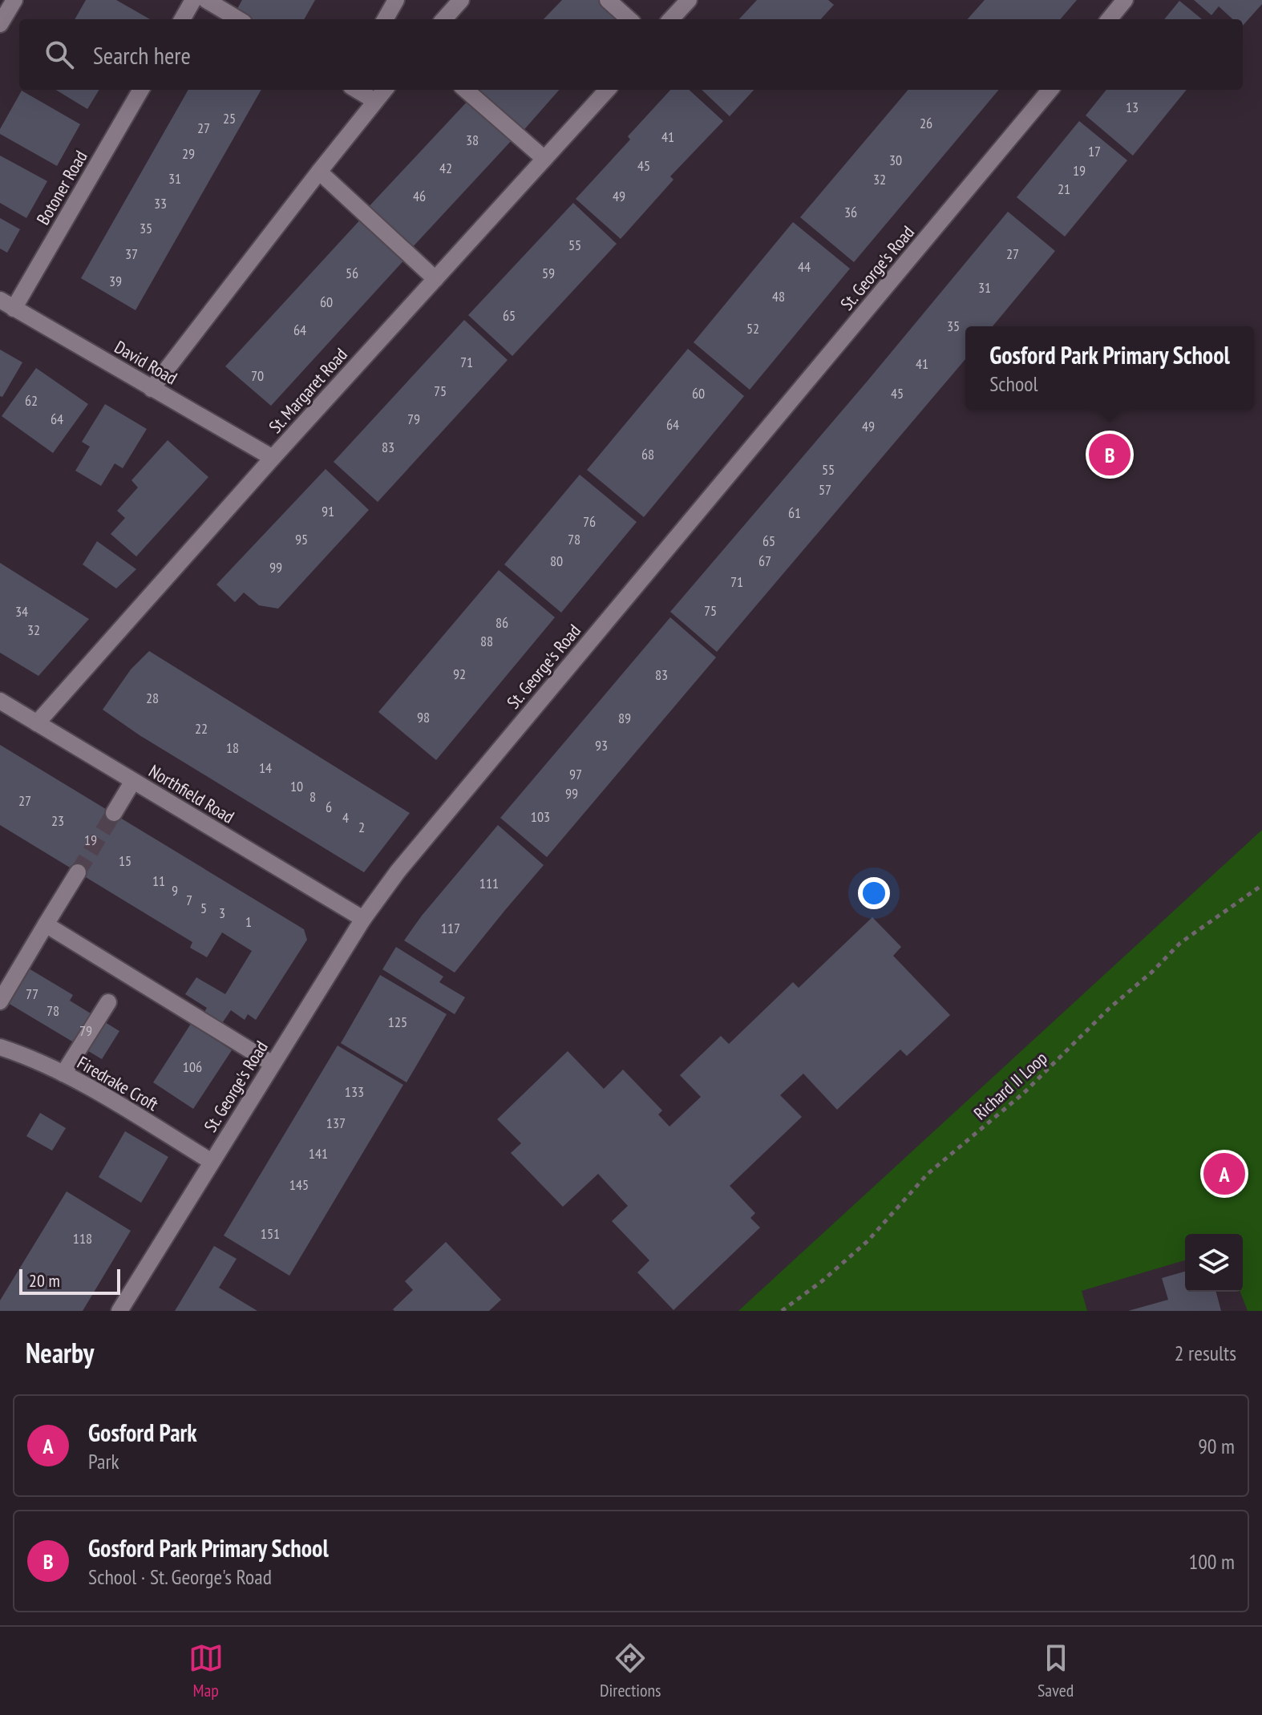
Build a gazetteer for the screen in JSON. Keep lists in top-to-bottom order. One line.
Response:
{"streets":{"street":["Botoner Road","St. George's Road","David Road","St. Margaret Road","Northfield Road","Firedrake Croft"],"path":["Richard II Loop"]},"crossings":[["Botoner Road","David Road"],["St. George's Road","Northfield Road"],["St. George's Road","Firedrake Croft"],["David Road","St. Margaret Road"],["St. Margaret Road","Northfield Road"]],"house_numbers":["13","25","26","27","41","38","17","29","30","45","42","19","31","32","21","46","49","33","36","35","55","37","27","44","56","59","39","31","48","60","65","35","52","64","71","41","70","75","60","45","62","64","79","64","49","83","68","55","57","91","61","76","95","78","65","80","67","99","71","75","34","86","32","88","92","83","28","98","89","22","93","18","14","97","10","99","8","27","6","103","4","23","2","19","15","11","111","9","7","5","3","1","117","77","78","125","79","106","133","137","141","145","151","118"],"scale_bar":"20 m","page":{"search":"Search here","popup":["Gosford Park Primary School","School"],"pins":["B","A"],"scale":"20 m","heading":["Nearby","2 results"],"list":[{"mark":"A","name":"Gosford Park","note":"Park","value":"90 m"},{"mark":"B","name":"Gosford Park Primary School","note":"School · St. George's Road","value":"100 m"}],"nav":["Map","Directions","Saved"]}}
